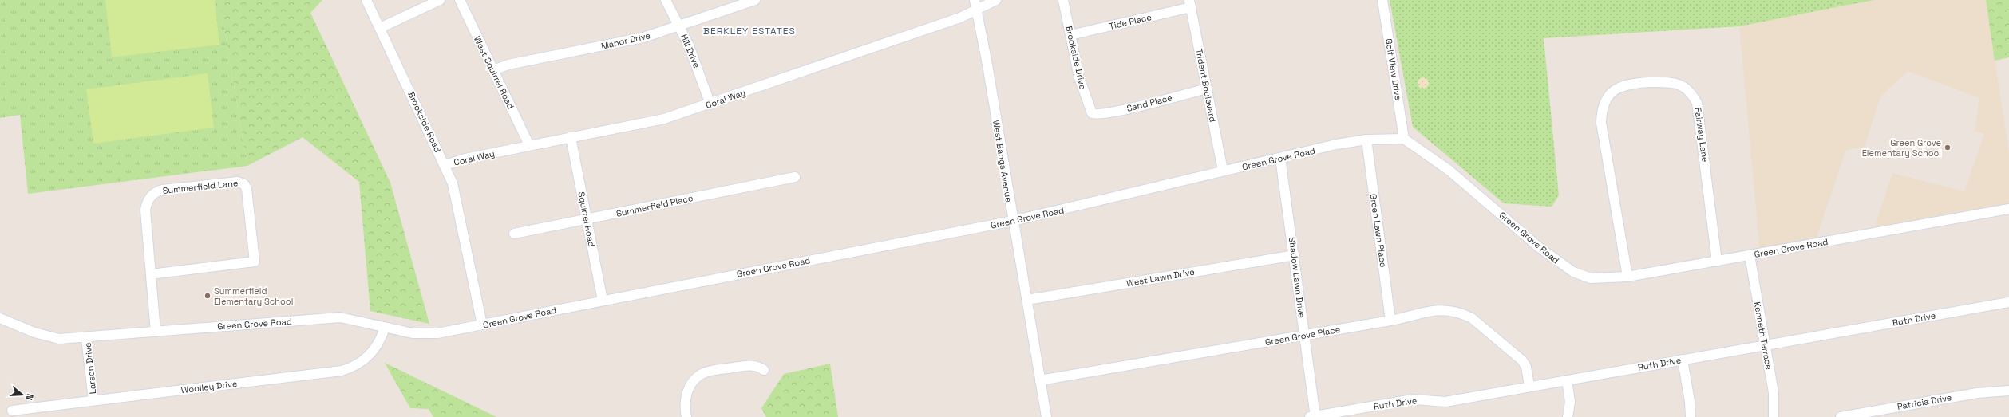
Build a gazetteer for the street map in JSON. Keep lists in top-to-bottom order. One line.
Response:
{"streets":{"street":["Tide Place","Manor Drive","Hill Drive","Brookside Drive","Golf View Drive","West Squirrel Road","Trident Boulevard","Coral Way","Sand Place","Brookside Road","Fairway Lane","Green Grove Road","West Bangs Avenue","Summerfield Lane","Summerfield Place","Squirrel Road","Green Lawn Place","West Lawn Drive","Shadow Lawn Drive","Ruth Drive","Green Grove Place","Kenneth Terrace","Larson Drive","Woolley Drive","Patricia Drive"]},"crossings":[["Tide Place","Brookside Drive"],["Tide Place","Trident Boulevard"],["Manor Drive","Hill Drive"],["Manor Drive","West Squirrel Road"],["Hill Drive","Coral Way"],["Brookside Drive","Sand Place"],["Golf View Drive","Green Grove Road"],["West Squirrel Road","Coral Way"],["Trident Boulevard","Sand Place"],["Trident Boulevard","Green Grove Road"],["Coral Way","Brookside Road"],["Coral Way","West Bangs Avenue"],["Coral Way","Squirrel Road"],["Brookside Road","Green Grove Road"],["Fairway Lane","Green Grove Road"],["Green Grove Road","West Bangs Avenue"],["Green Grove Road","Summerfield Lane"],["Green Grove Road","Squirrel Road"],["Green Grove Road","Green Lawn Place"],["Green Grove Road","Shadow Lawn Drive"],["Green Grove Road","Kenneth Terrace"],["Green Grove Road","Larson Drive"],["Green Grove Road","Woolley Drive"],["West Bangs Avenue","West Lawn Drive"],["West Bangs Avenue","Green Grove Place"],["Summerfield Place","Squirrel Road"],["Green Lawn Place","Green Grove Place"],["West Lawn Drive","Shadow Lawn Drive"],["Shadow Lawn Drive","Ruth Drive"],["Shadow Lawn Drive","Green Grove Place"],["Ruth Drive","Green Grove Place"],["Ruth Drive","Kenneth Terrace"],["Larson Drive","Woolley Drive"]],"districts":["BERKLEY ESTATES"],"places":["Green Grove Elementary School","Summerfield Elementary School"],"north":"right"}
